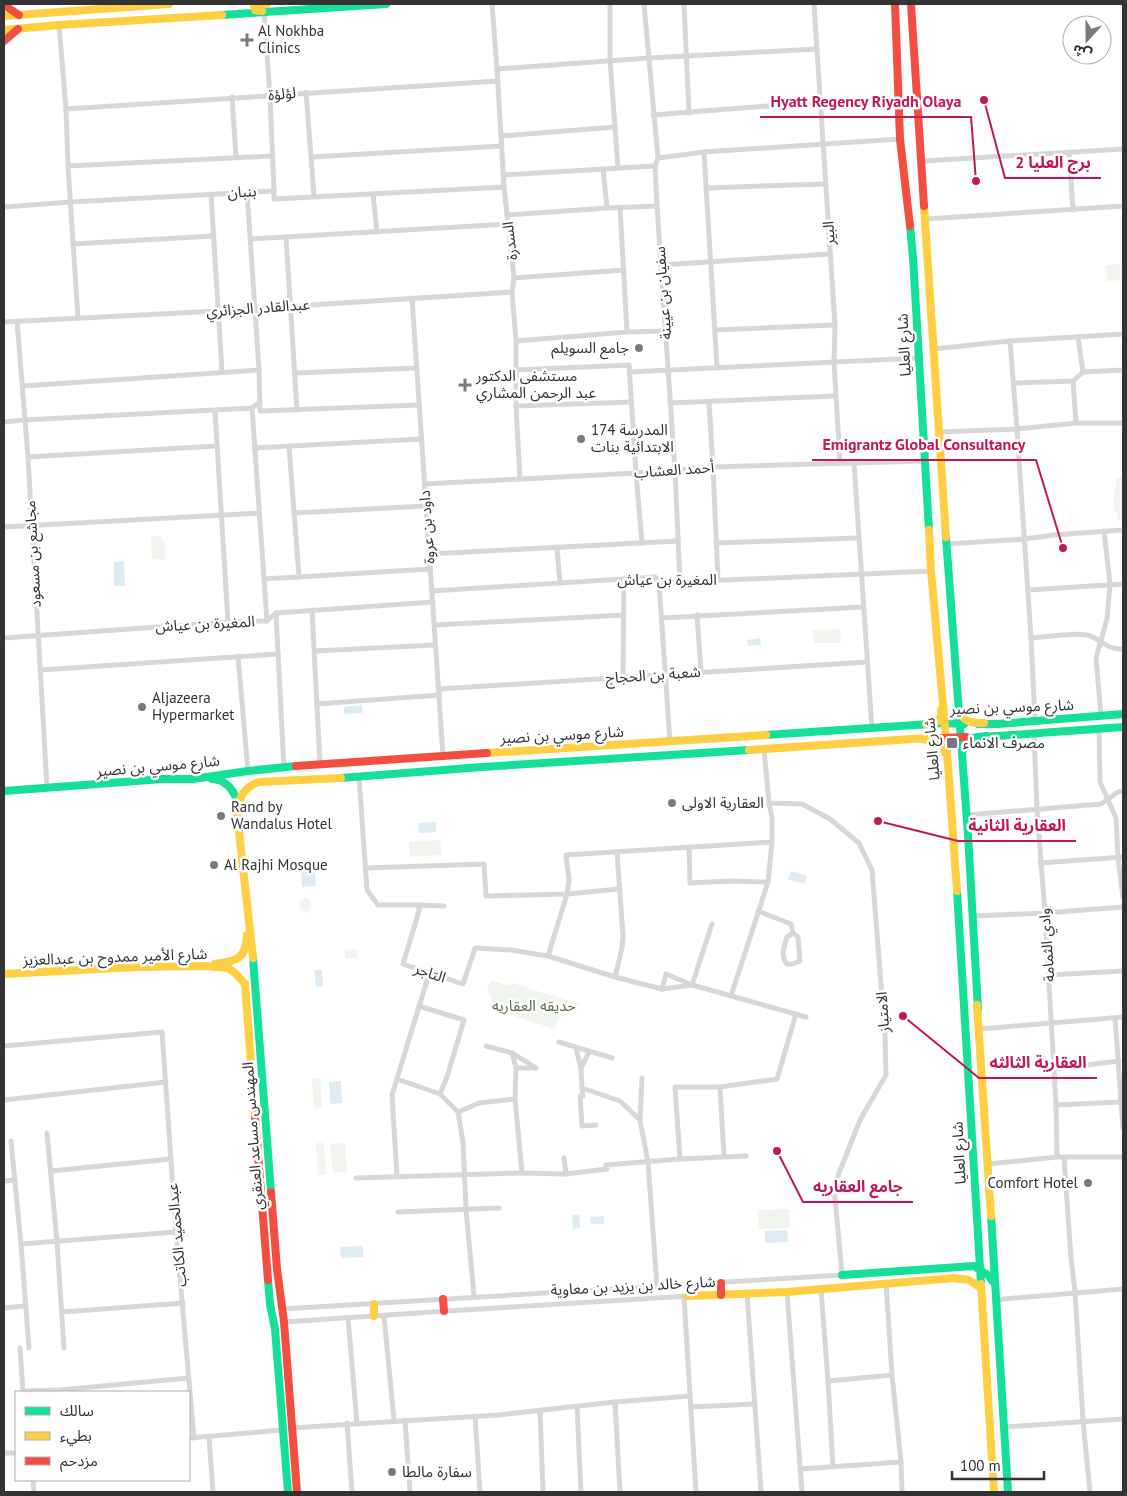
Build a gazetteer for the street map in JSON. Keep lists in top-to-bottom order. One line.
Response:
{"streets":{"main road":["شارع العليا","شارع موسي بن نصير","شارع الأمير ممدوح بن عبدالعزيز","المهندس مساعد العنقري","شارع خالد بن يزيد بن معاوية"],"street":["لؤلؤة","بنبان","البير","السدرة","سفيان بن عيينة","عبدالقادر الجزائري","أحمد العشاب","داود بن عروة","مجاشع بن مسعود","المغيرة بن عياش","شعبة بن الحجاج","وادي الثمامة","التاجر","الامتياز","عبدالحميد الكاتب"]},"crossings":[["لؤلؤة","السدرة"],["بنبان","السدرة"],["البير","أحمد العشاب"],["السدرة","عبدالقادر الجزائري"],["السدرة","أحمد العشاب"],["سفيان بن عيينة","أحمد العشاب"],["سفيان بن عيينة","المغيرة بن عياش"],["عبدالقادر الجزائري","داود بن عروة"],["عبدالقادر الجزائري","مجاشع بن مسعود"],["شارع العليا","أحمد العشاب"],["شارع العليا","المغيرة بن عياش"],["شارع العليا","شارع موسي بن نصير"],["شارع العليا","شارع خالد بن يزيد بن معاوية"],["أحمد العشاب","داود بن عروة"],["داود بن عروة","المغيرة بن عياش"],["داود بن عروة","شعبة بن الحجاج"],["داود بن عروة","شارع موسي بن نصير"],["مجاشع بن مسعود","المغيرة بن عياش"],["مجاشع بن مسعود","شارع موسي بن نصير"],["شارع موسي بن نصير","وادي الثمامة"],["شارع موسي بن نصير","المهندس مساعد العنقري"],["شارع الأمير ممدوح بن عبدالعزيز","المهندس مساعد العنقري"],["الامتياز","شارع خالد بن يزيد بن معاوية"],["المهندس مساعد العنقري","شارع خالد بن يزيد بن معاوية"]],"parks":["حديقه العقاريه"],"places":{"health":["Al Nokhba Clinics","مستشفى الدكتور عبد الرحمن المشاري"],"other":["برج العليا 2","Hyatt Regency Riyadh Olaya","جامع السويلم","المدرسة 174 الابتدائية بنات","Emigrantz Global Consultancy","Aljazeera Hypermarket","العقارية الاولى","Rand by Wandalus Hotel","العقارية الثانية","Al Rajhi Mosque","العقارية الثالثه","جامع العقاريه","Comfort Hotel","سفارة مالطا"],"transit":["مصرف الانماء"]},"legend":["سالك","بطيء","مزدحم"],"scale_bar":"100 m","north":"bottom"}
